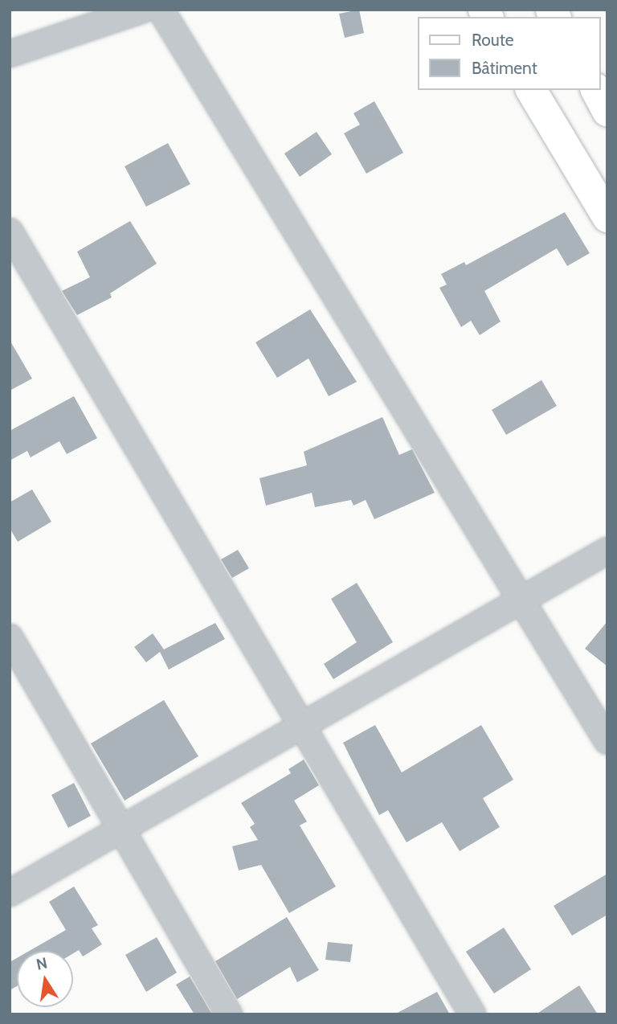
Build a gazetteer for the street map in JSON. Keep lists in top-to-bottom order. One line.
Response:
{"legend":["Route","Bâtiment"],"north":"top"}
